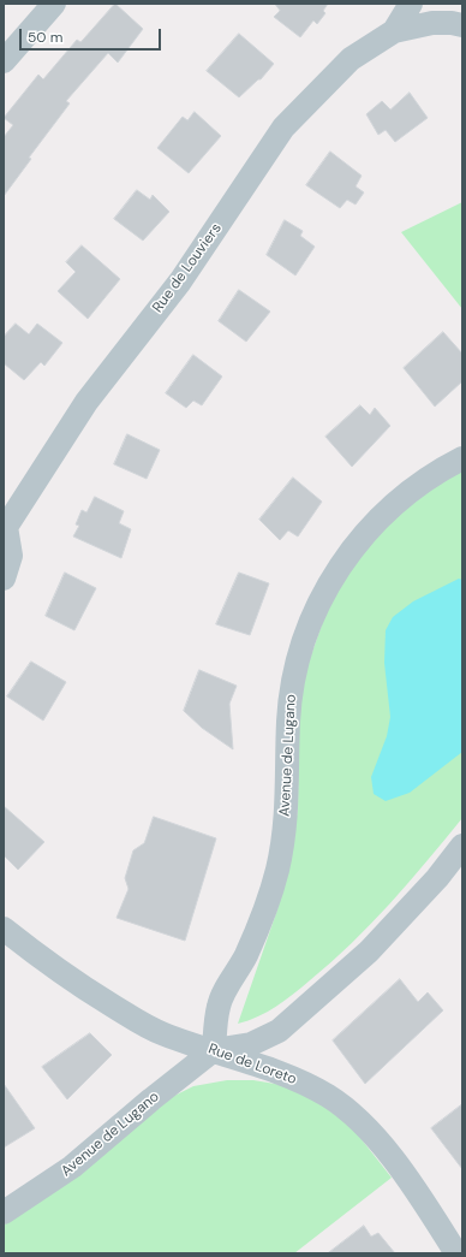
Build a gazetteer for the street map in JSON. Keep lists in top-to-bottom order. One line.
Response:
{"streets":{"street":["Rue de Louviers","Avenue de Lugano","Rue de Loreto"]},"crossings":[["Avenue de Lugano","Rue de Loreto"]],"scale_bar":"50 m"}
